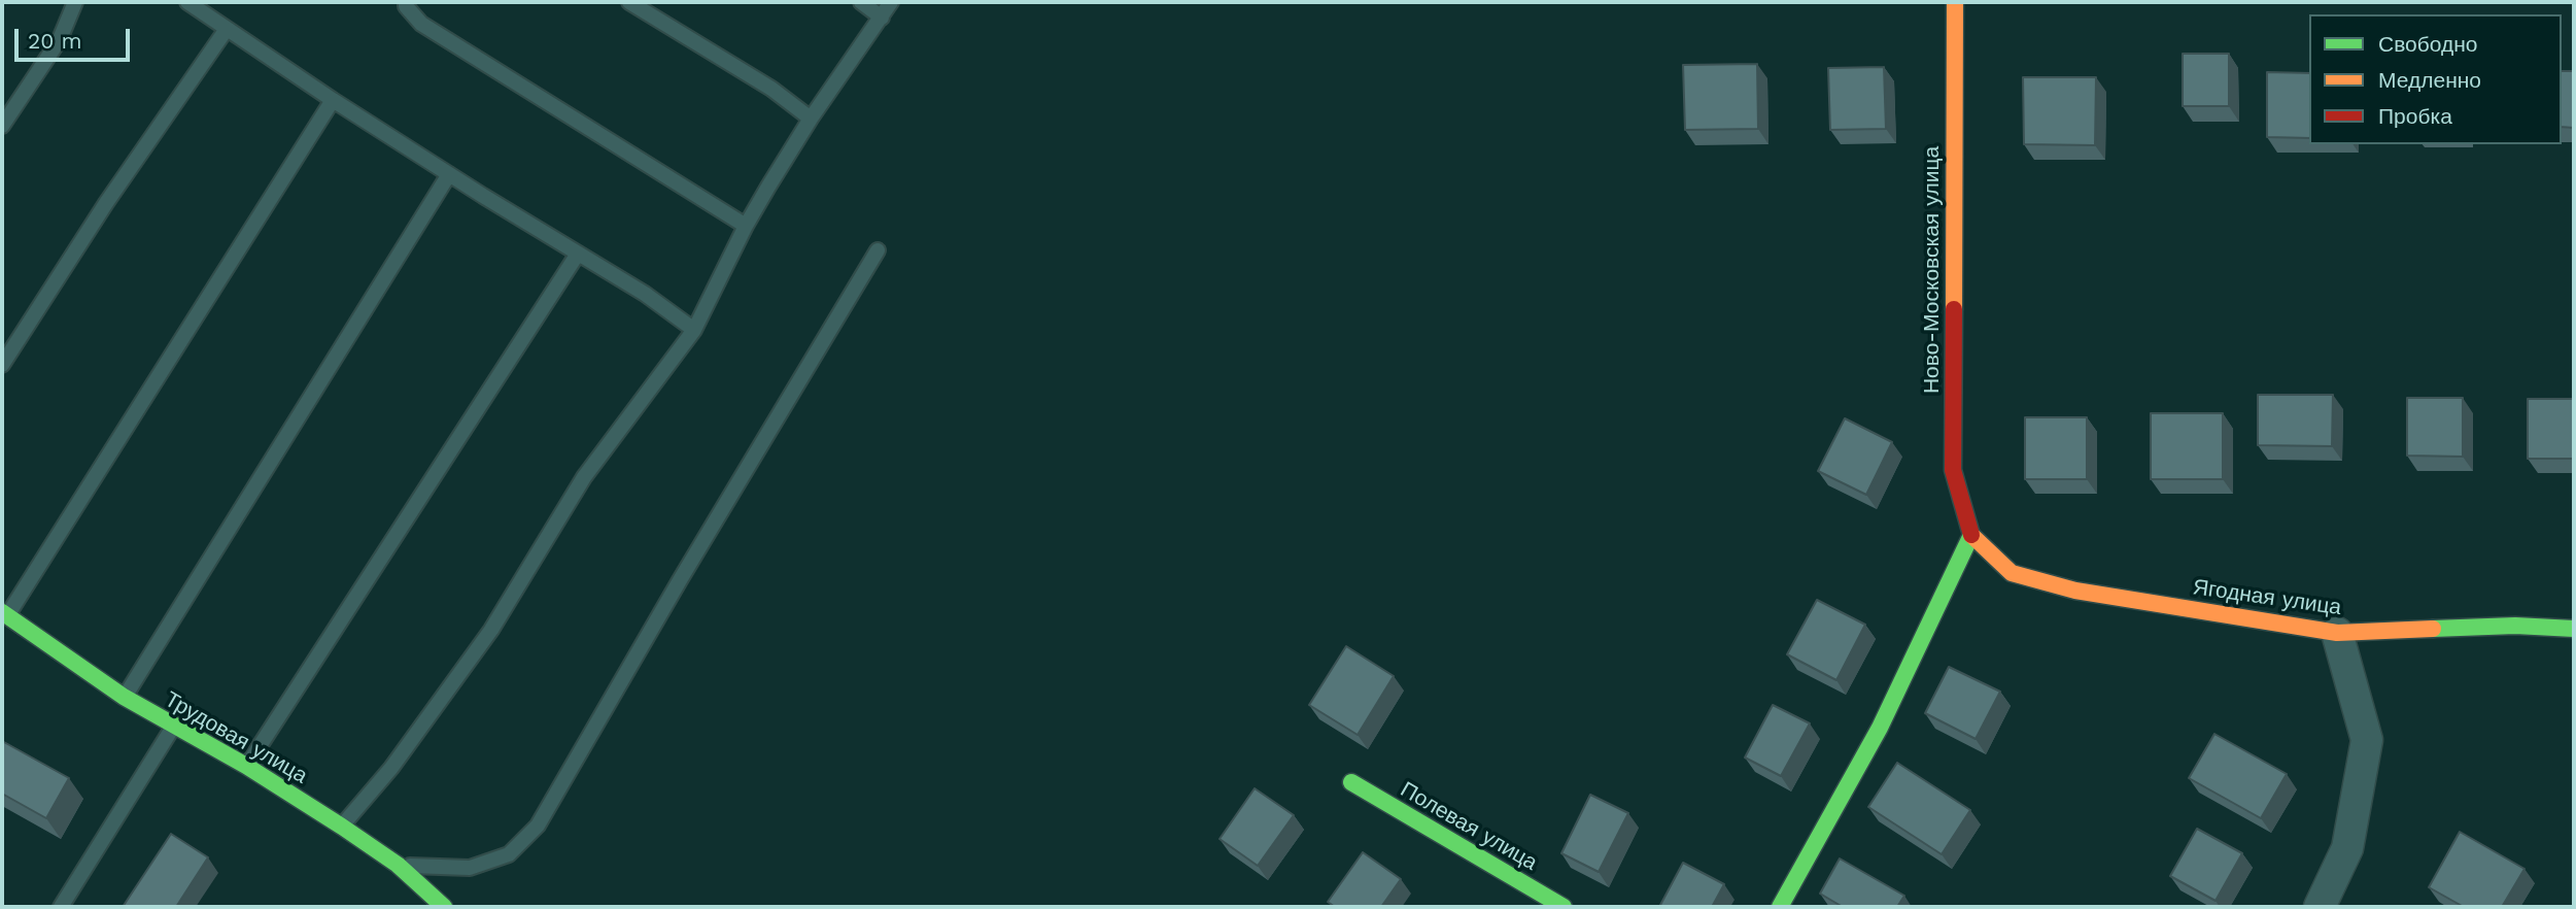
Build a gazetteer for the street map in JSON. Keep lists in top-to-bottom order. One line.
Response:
{"streets":{"street":["Ново-Московская улица","Ягодная улица","Трудовая улица","Полевая улица"]},"crossings":[["Ново-Московская улица","Ягодная улица"]],"legend":["Свободно","Медленно","Пробка"],"scale_bar":"20 m"}
